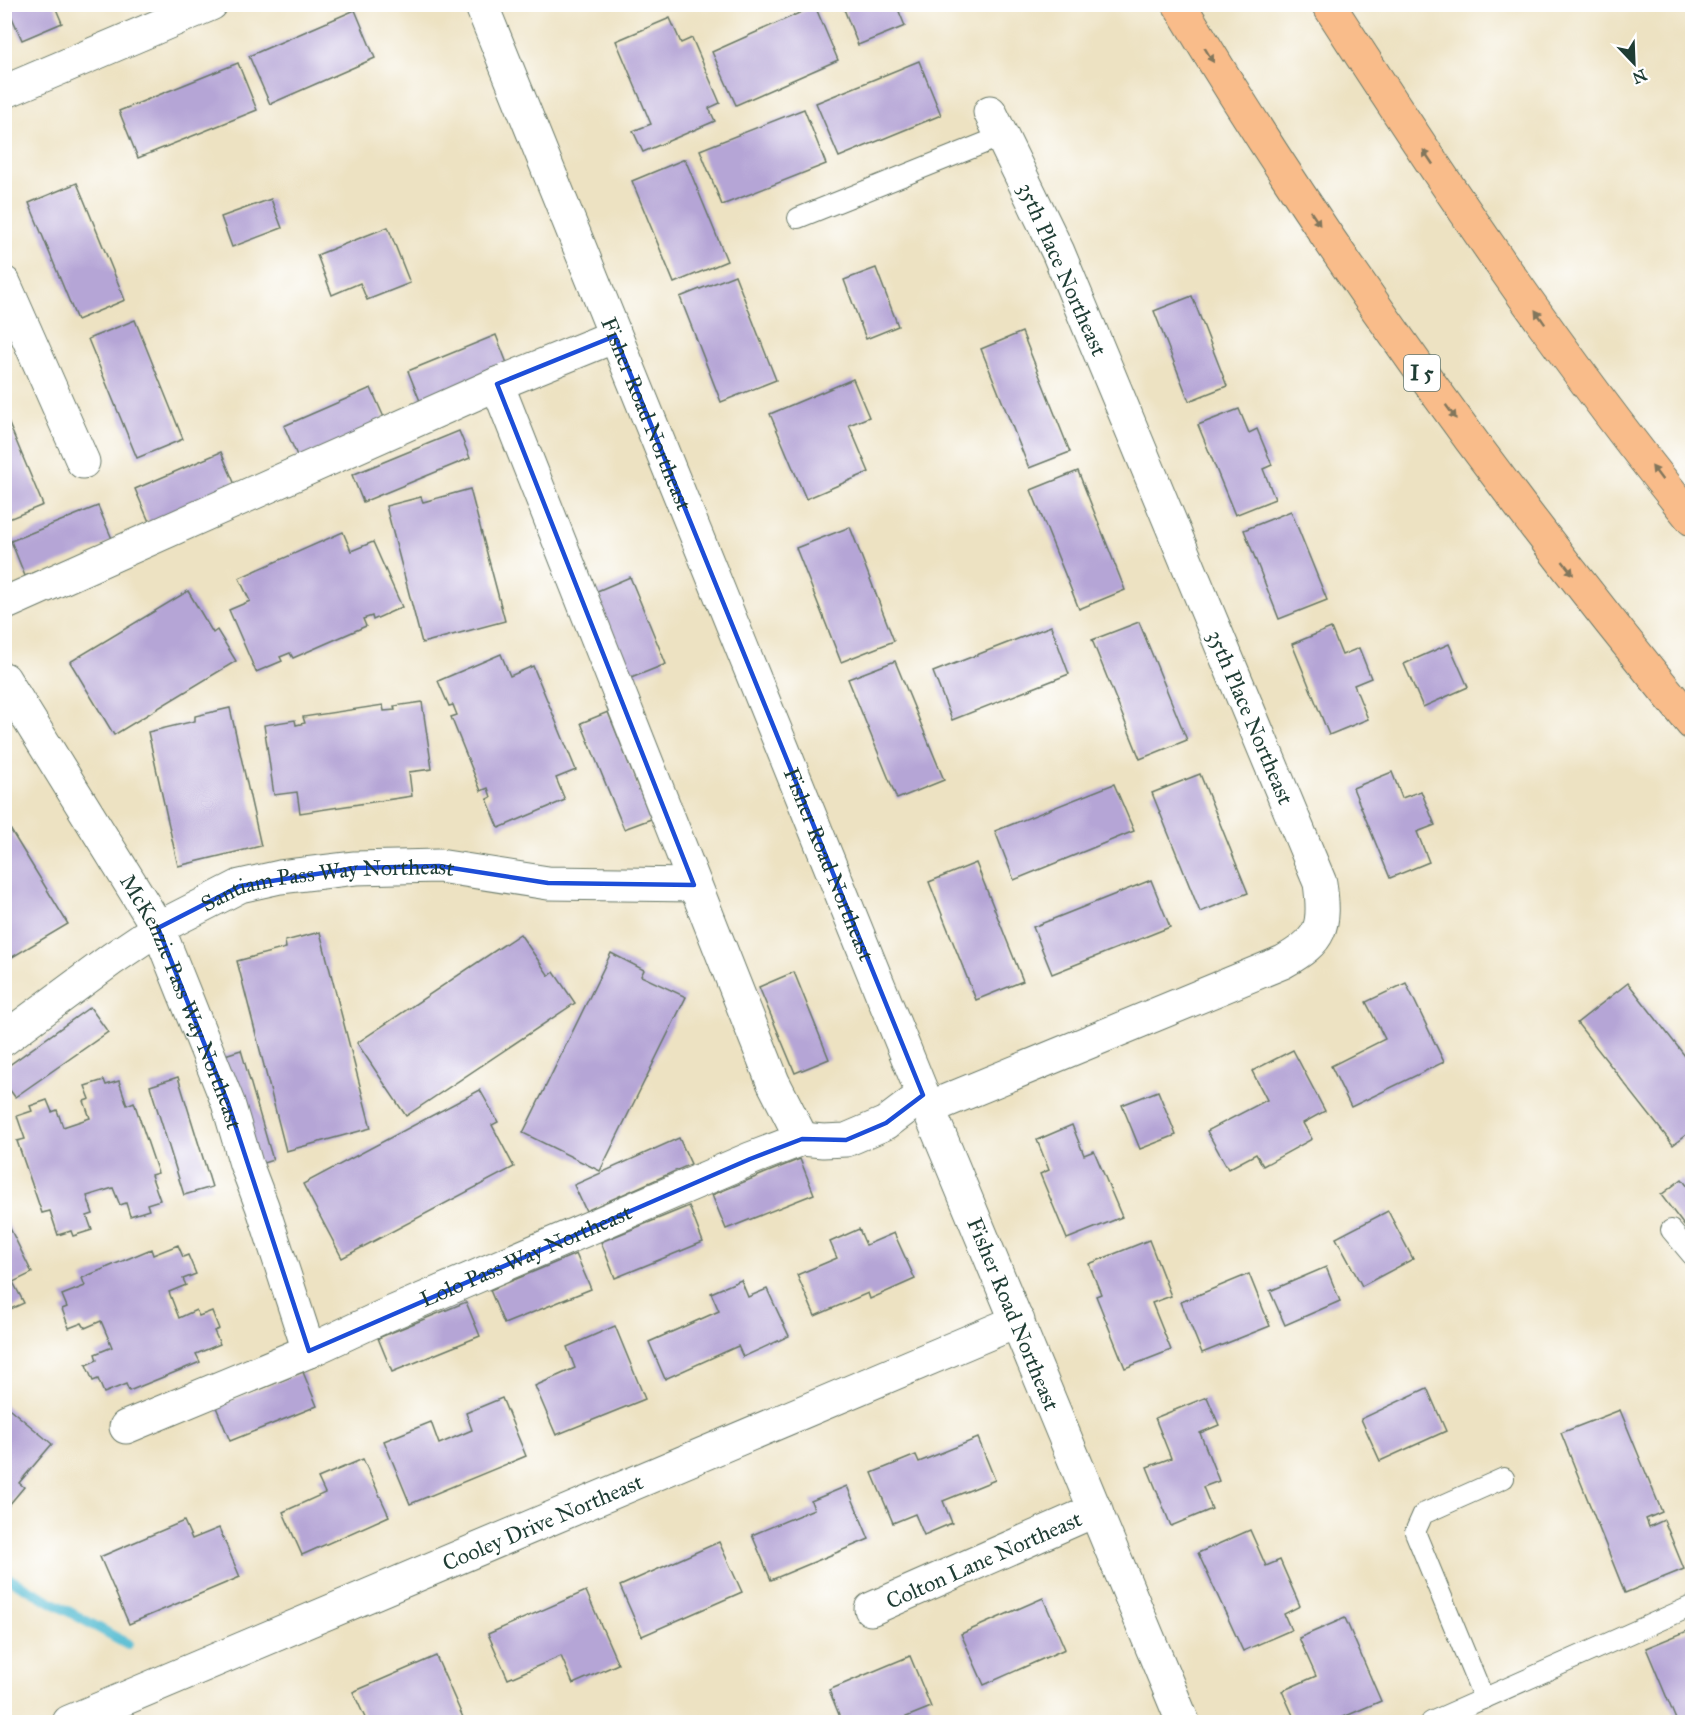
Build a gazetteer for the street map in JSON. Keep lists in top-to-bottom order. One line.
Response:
{"streets":{"highway":["I 5"],"street":["35th Place Northeast","Fisher Road Northeast","Santiam Pass Way Northeast","McKenzie Pass Way Northeast","Lolo Pass Way Northeast","Cooley Drive Northeast","Colton Lane Northeast"]},"crossings":[["35th Place Northeast","Fisher Road Northeast"],["35th Place Northeast","Lolo Pass Way Northeast"],["Fisher Road Northeast","Lolo Pass Way Northeast"],["Fisher Road Northeast","Cooley Drive Northeast"],["Fisher Road Northeast","Colton Lane Northeast"],["Santiam Pass Way Northeast","McKenzie Pass Way Northeast"],["McKenzie Pass Way Northeast","Lolo Pass Way Northeast"]],"north":"bottom right"}
